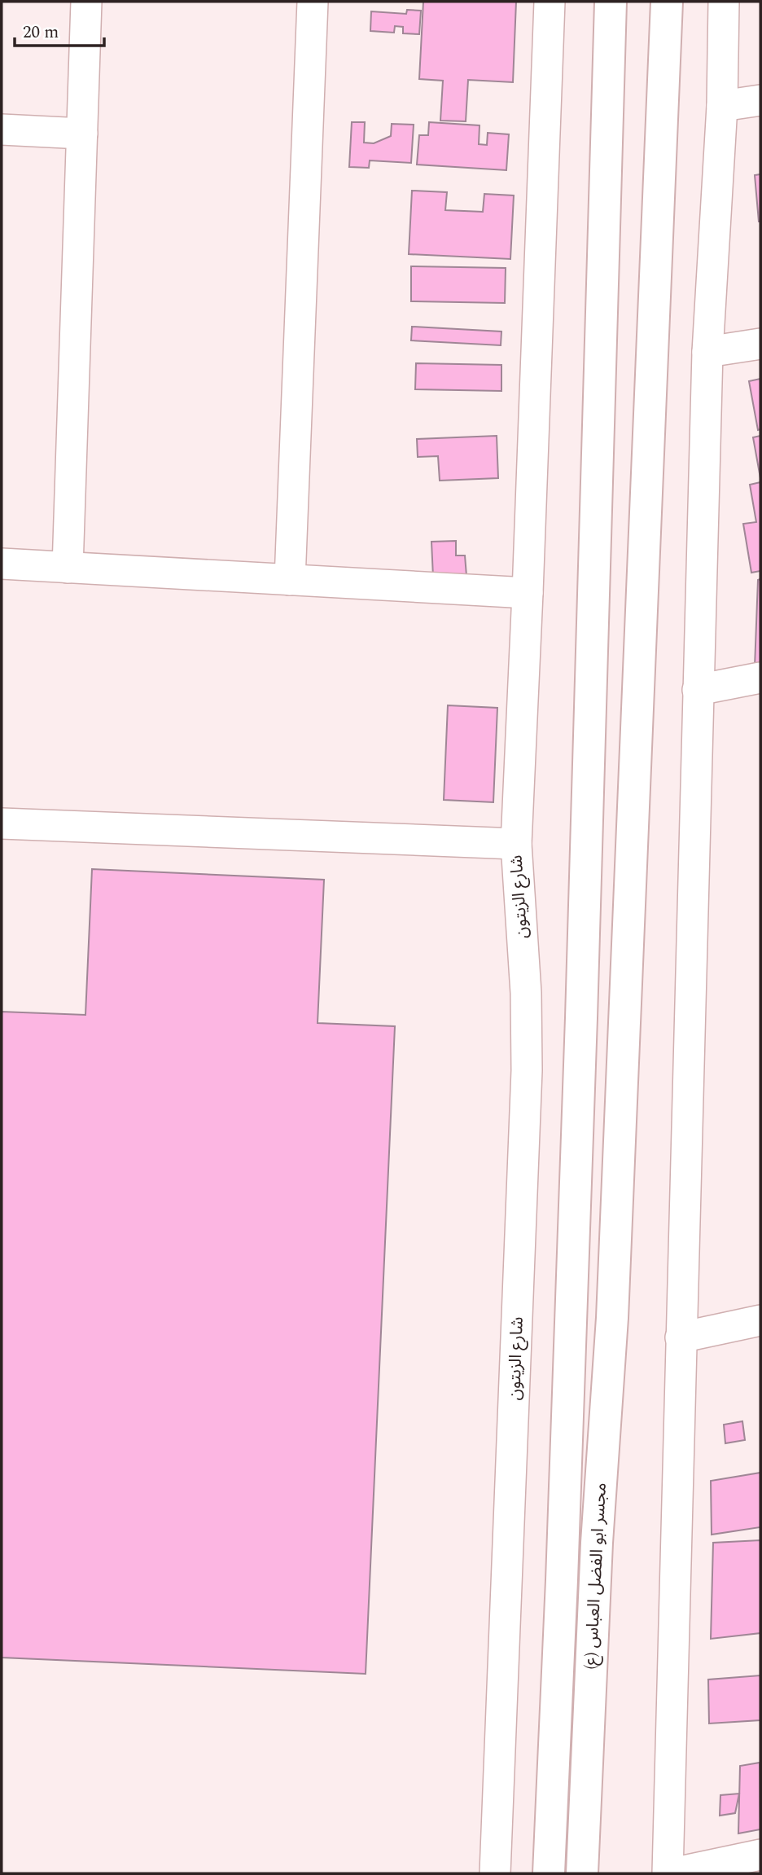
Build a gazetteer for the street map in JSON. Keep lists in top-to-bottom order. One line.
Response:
{"streets":{"main road":["مجسر ابو الفضل العباس (ع)"],"street":["شارع الزيتون"]},"scale_bar":"20 m"}
